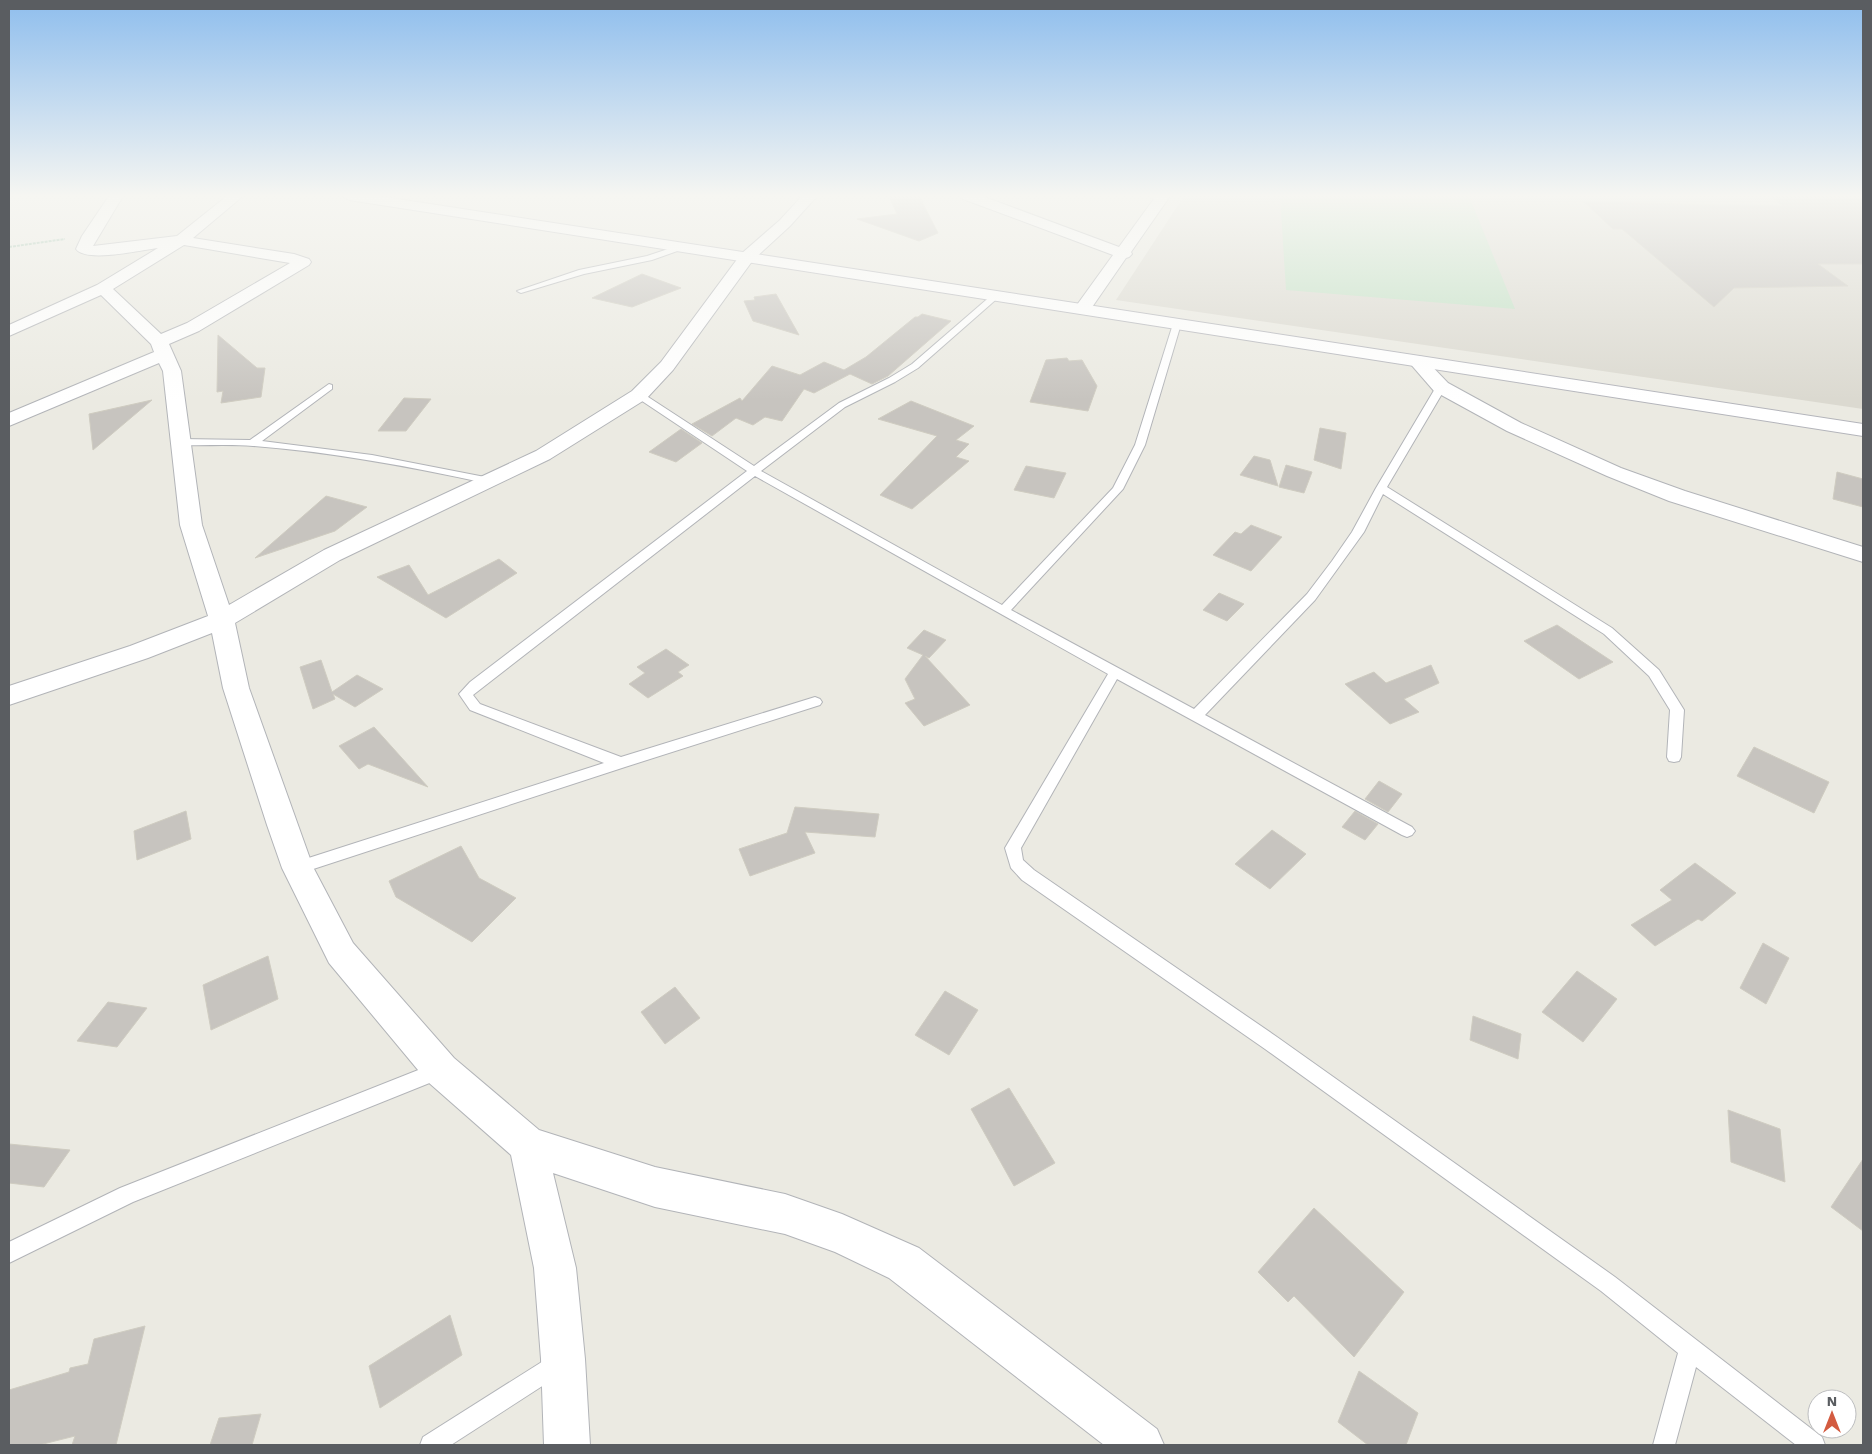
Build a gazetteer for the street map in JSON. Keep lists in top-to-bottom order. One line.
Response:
{"north":"top"}
